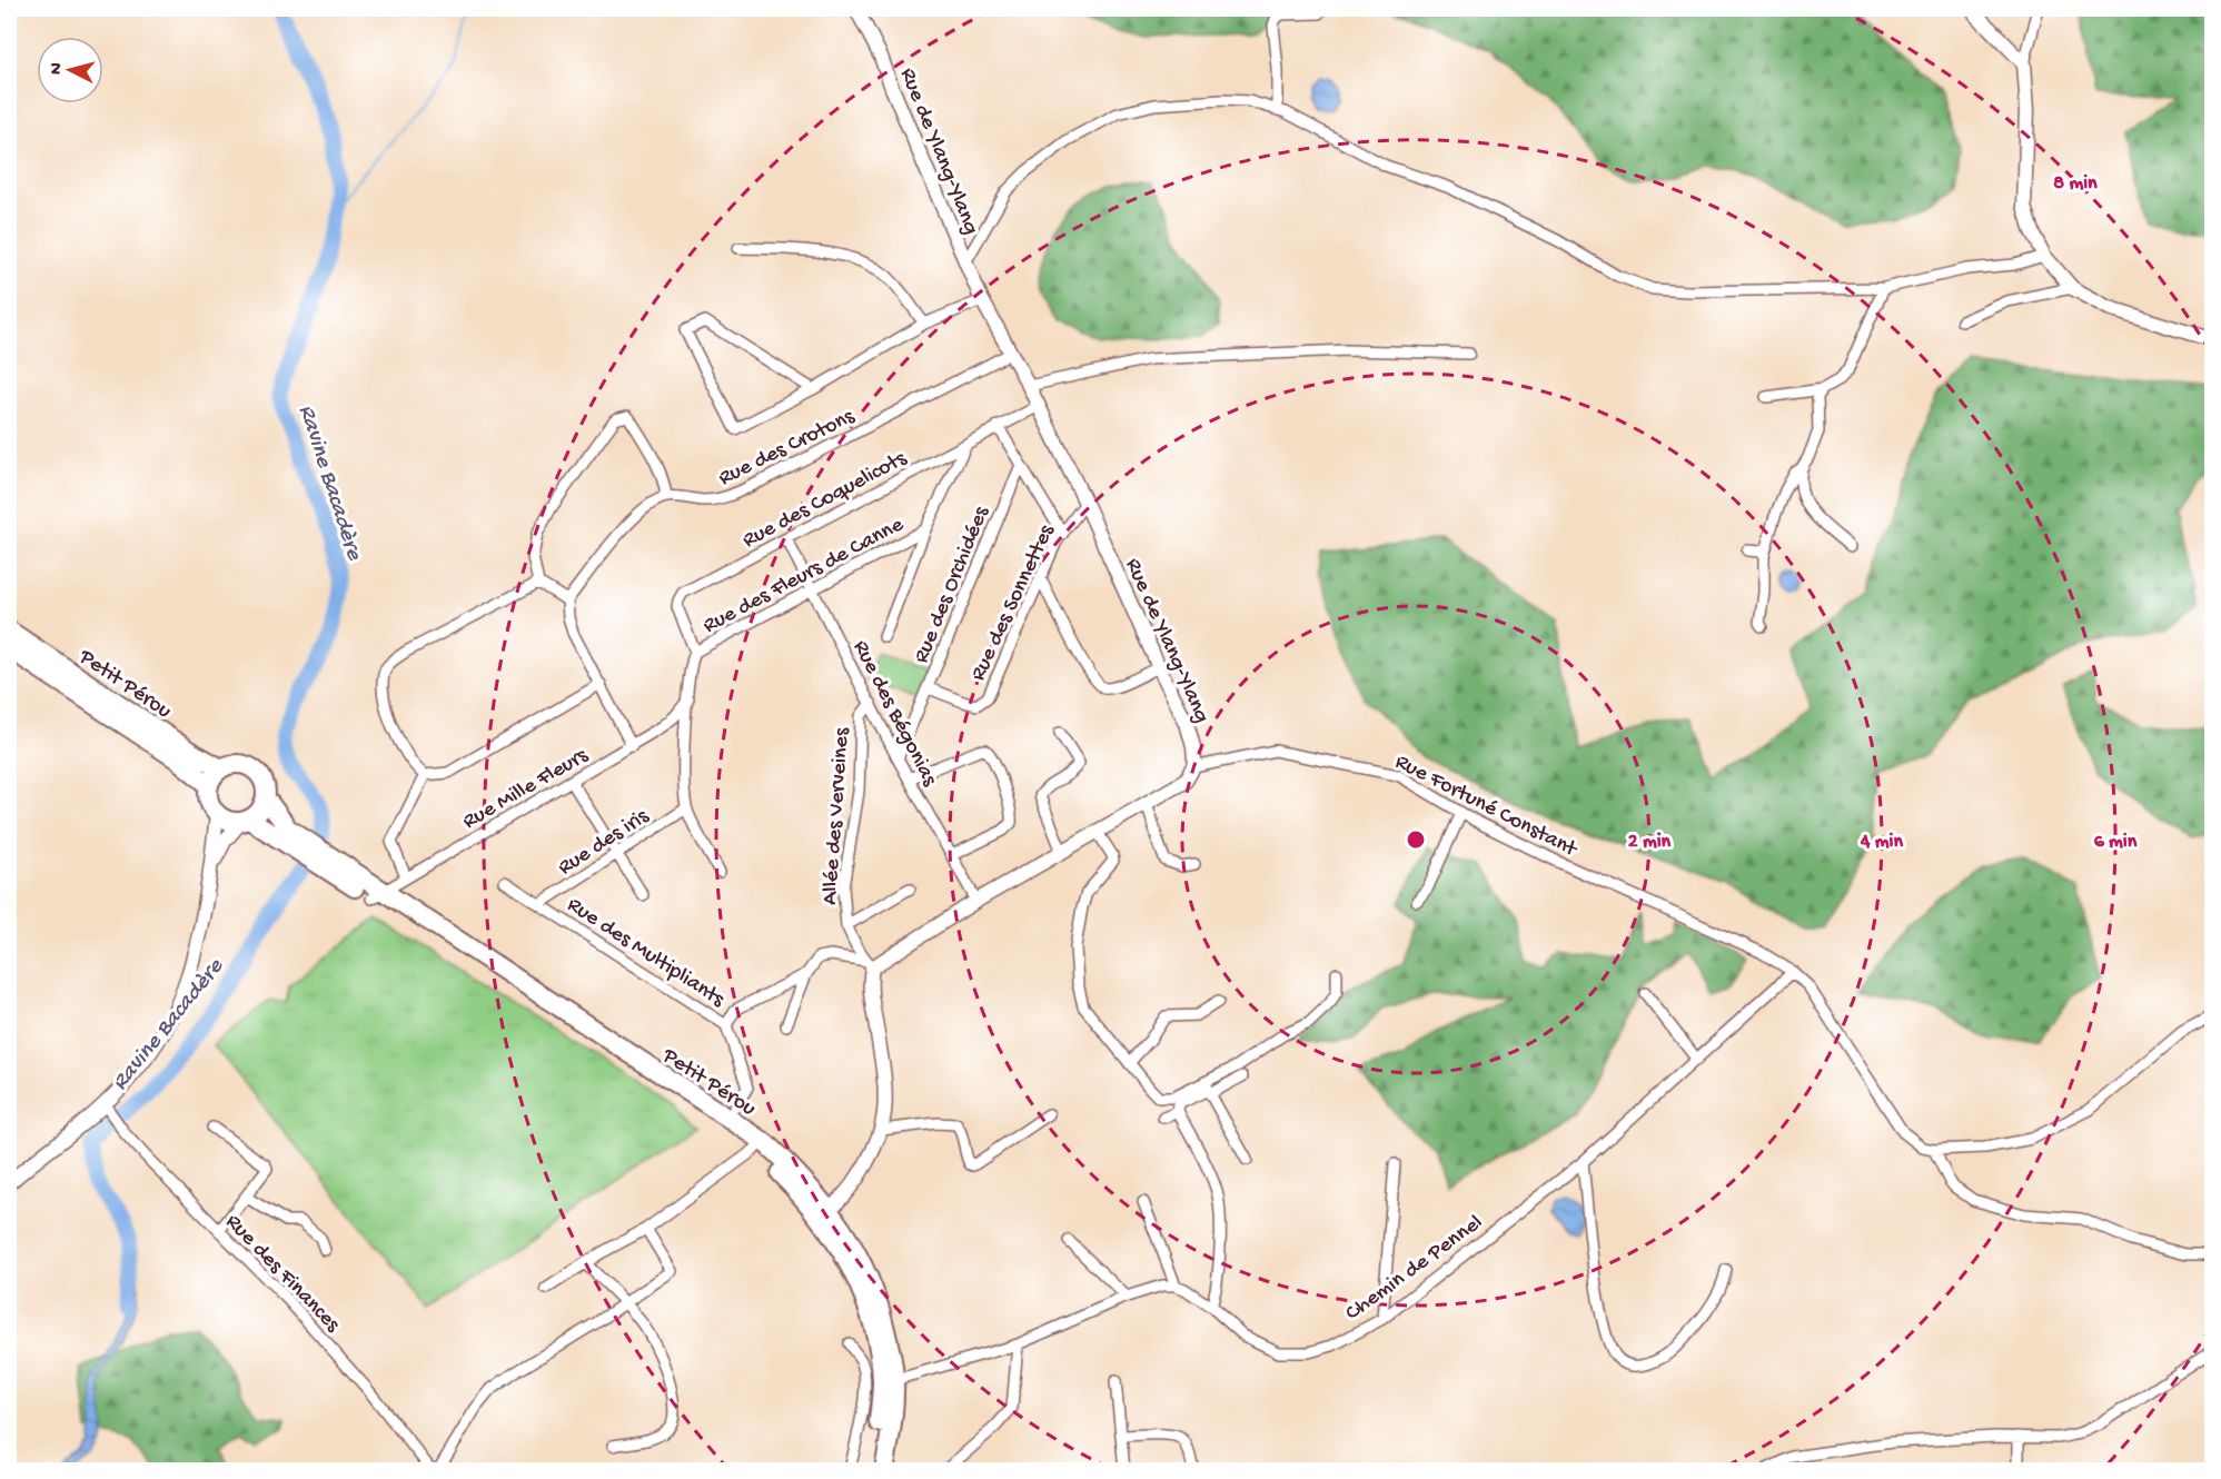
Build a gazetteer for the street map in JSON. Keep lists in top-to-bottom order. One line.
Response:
{"streets":{"highway":["Petit Pérou"],"street":["Rue de Ylang-Ylang","Rue des Crotons","Rue des Coquelicots","Rue des Fleurs de Canne","Rue des Orchidées","Rue des Sonnettes","Rue des Bégonias","Rue Mille Fleurs","Rue Fortuné Constant","Allée des Verveines","Rue des iris","Rue des Multipliants","Chemin de Pennel","Rue des Finances"]},"crossings":[["Rue de Ylang-Ylang","Rue des Crotons"],["Rue de Ylang-Ylang","Rue des Coquelicots"],["Rue de Ylang-Ylang","Rue des Sonnettes"],["Rue de Ylang-Ylang","Rue Fortuné Constant"],["Rue des Coquelicots","Rue des Fleurs de Canne"],["Rue des Coquelicots","Rue des Bégonias"],["Rue des Fleurs de Canne","Rue des Bégonias"],["Rue des Orchidées","Rue des Sonnettes"],["Rue des Orchidées","Rue des Bégonias"],["Petit Pérou","Rue Mille Fleurs"],["Rue des Bégonias","Allée des Verveines"],["Rue Fortuné Constant","Chemin de Pennel"],["Rue des iris","Rue des Multipliants"]],"water":["Ravine Bacadère"],"north":"left","rings":["8 min","2 min","4 min","6 min"]}
